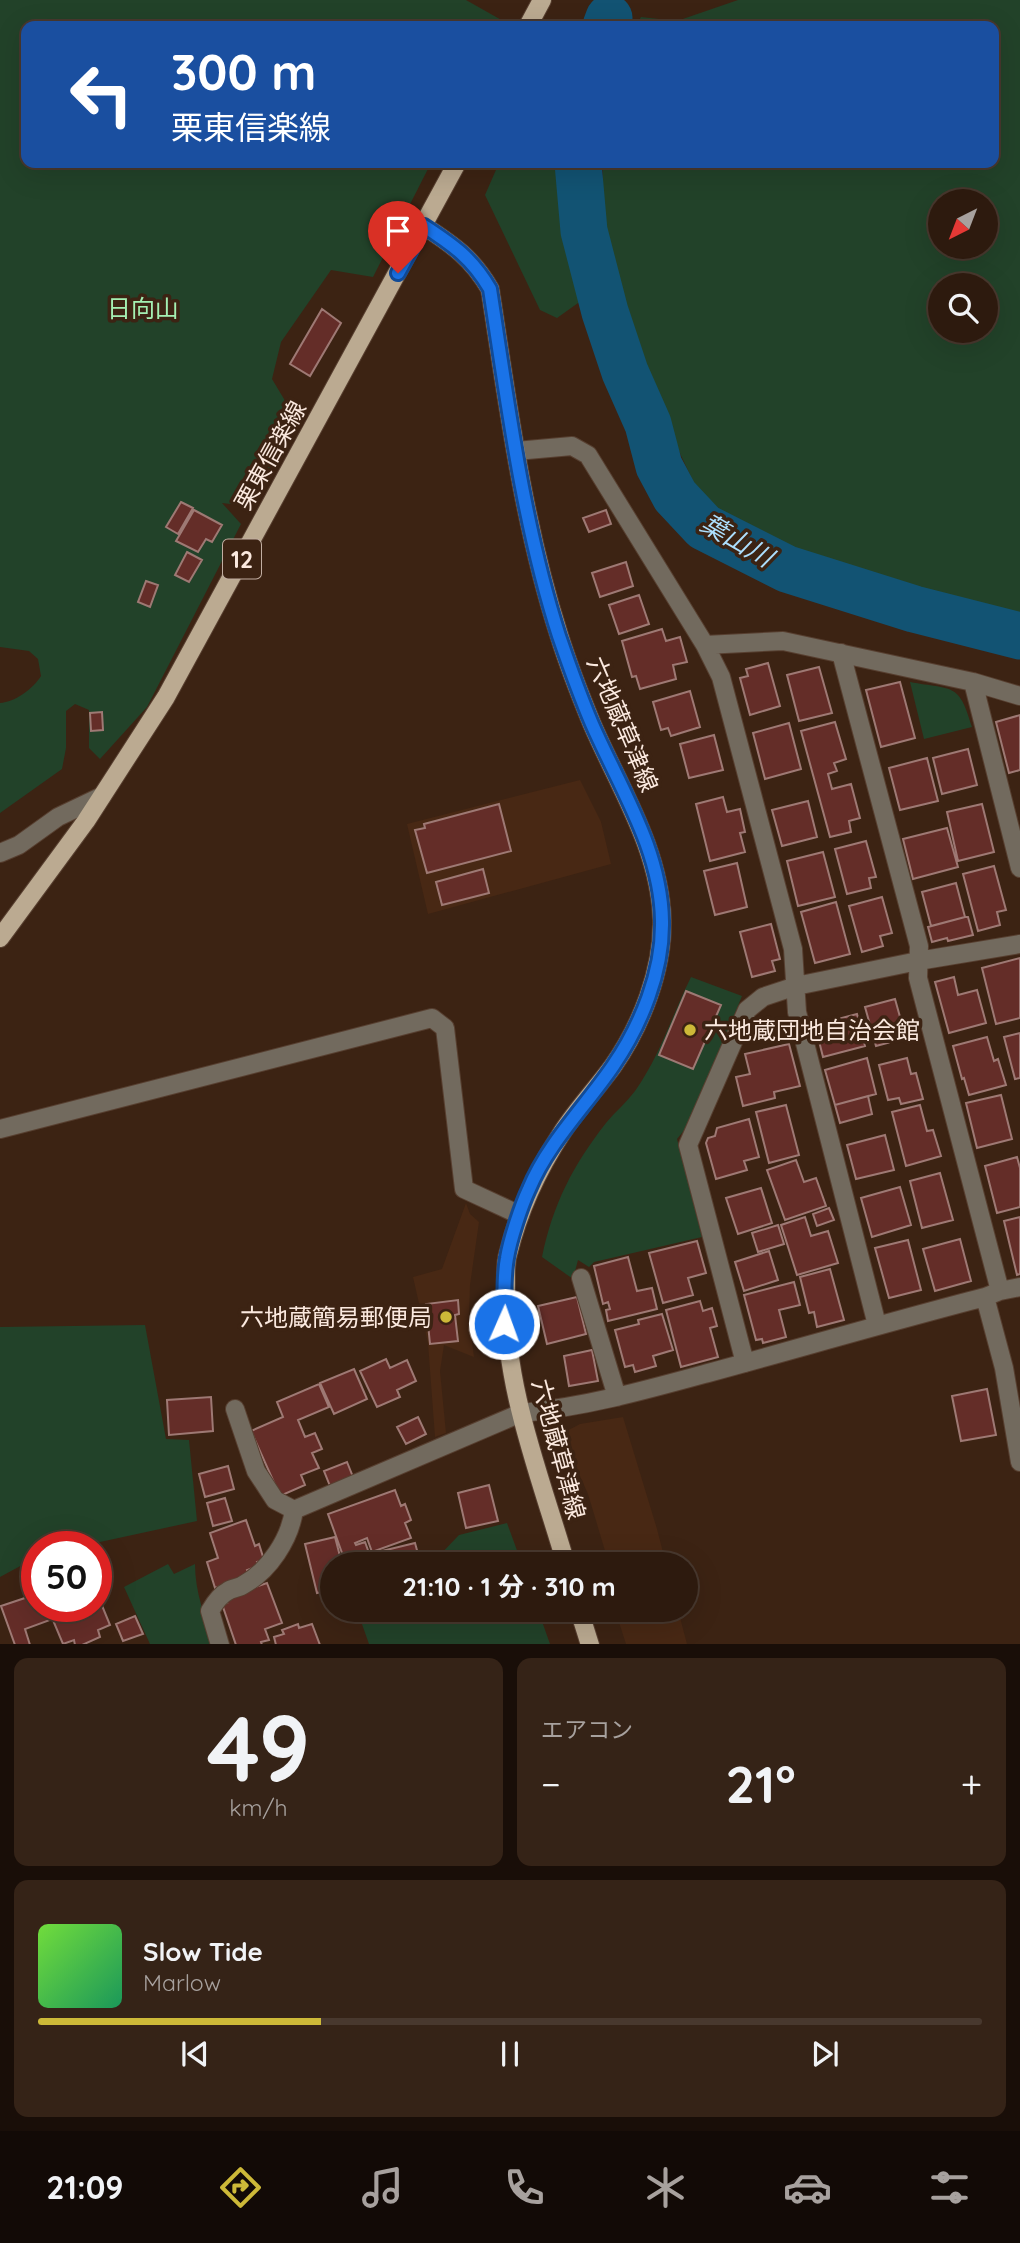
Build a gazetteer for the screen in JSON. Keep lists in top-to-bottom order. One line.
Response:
{"streets":{"main road":["栗東信楽線","12","六地蔵草津線"]},"crossings":[["栗東信楽線","六地蔵草津線"]],"water":["葉山川"],"parks":["日向山"],"places":["六地蔵団地自治会館","六地蔵簡易郵便局"],"north":"bottom left","page":{"turn":["300 m","栗東信楽線"],"limit":"50","trip":"21:10 · 1 分 · 310 m","tile":[["49","km/h"],"エアコン"],"heat":["−","21°","+"],"song":["Slow Tide","Marlow"],"tabs":"21:09"}}
